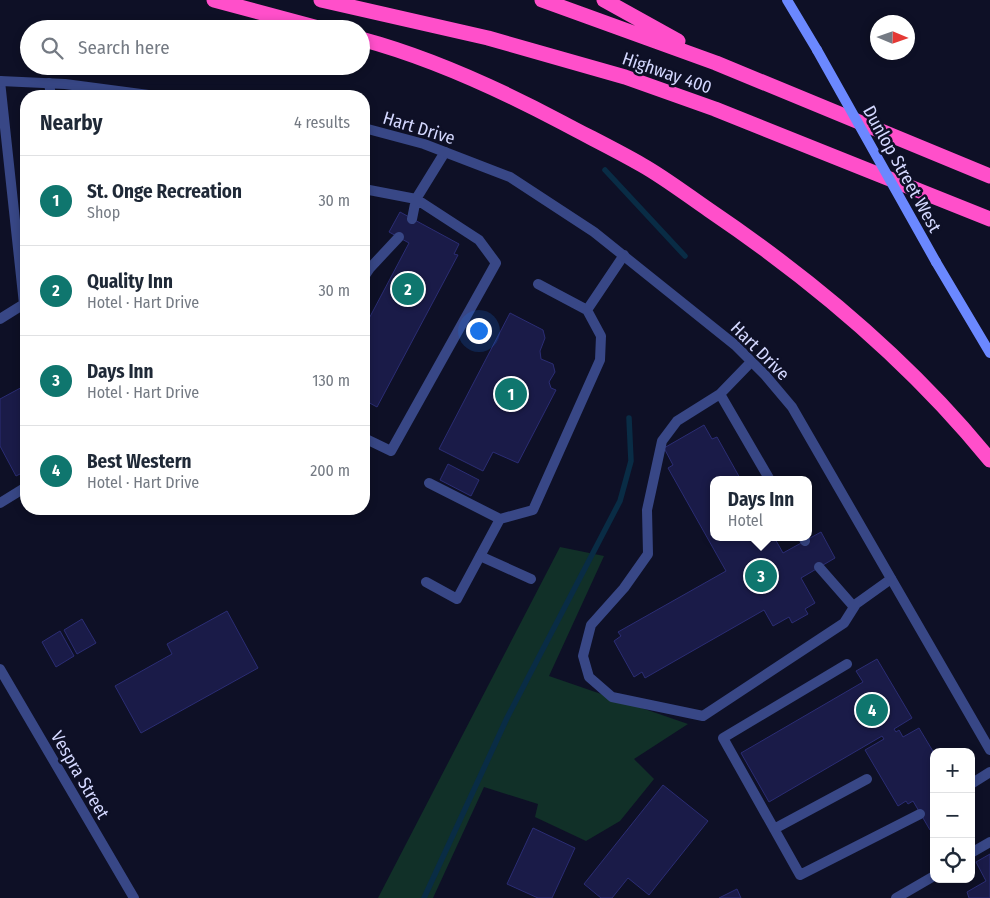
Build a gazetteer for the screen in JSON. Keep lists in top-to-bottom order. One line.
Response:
{"streets":{"highway":["Highway 400"],"main road":["Dunlop Street West"],"street":["Hart Drive","Vespra Street"]},"north":"right","page":{"search":"Search here","heading":["Nearby","4 results"],"list":[{"mark":"1","name":"St. Onge Recreation","note":"Shop","value":"30 m"},{"mark":"2","name":"Quality Inn","note":"Hotel · Hart Drive","value":"30 m"},{"mark":"3","name":"Days Inn","note":"Hotel · Hart Drive","value":"130 m"},{"mark":"4","name":"Best Western","note":"Hotel · Hart Drive","value":"200 m"}],"pins":["2","1","3","4"],"popup":["Days Inn","Hotel"],"map_buttons":["+","−"]}}
